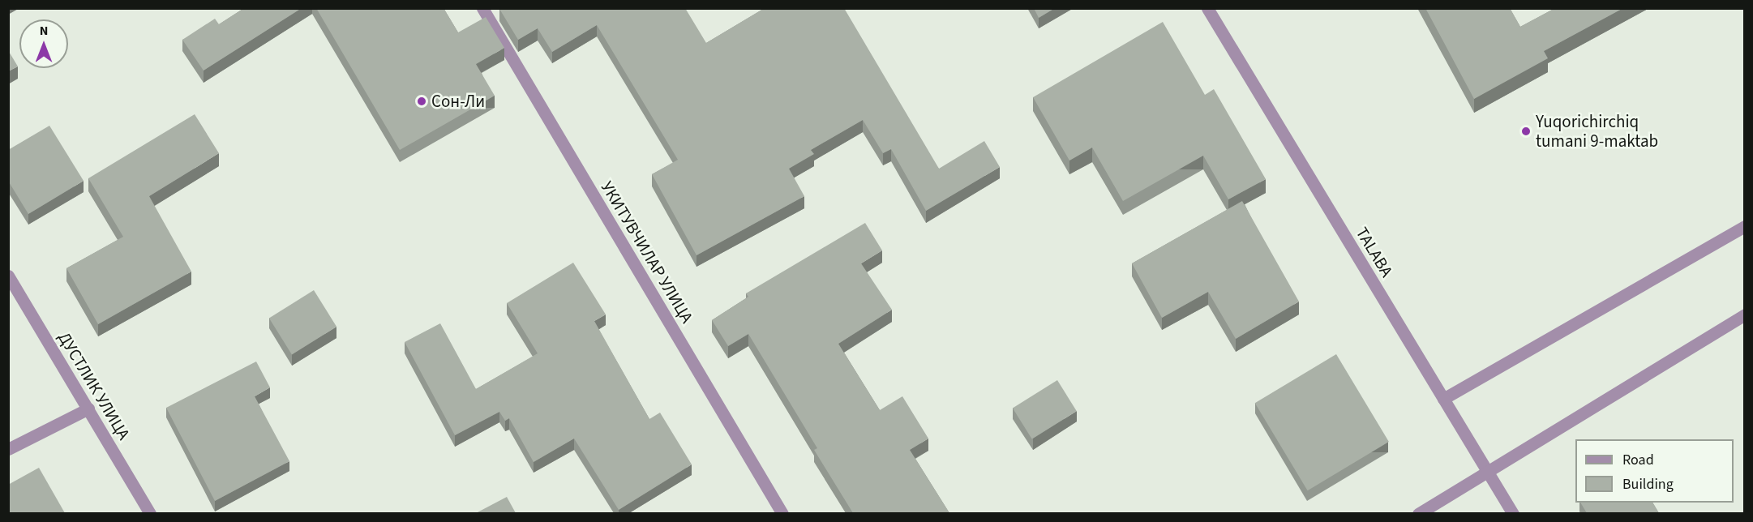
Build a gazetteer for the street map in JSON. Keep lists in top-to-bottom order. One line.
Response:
{"streets":{"street":["УКИТУВЧИЛАР УЛИЦА","TALABA","ДУСТЛИК УЛИЦА"]},"places":["Сон-Ли","Yuqorichirchiq tumani 9-maktab"],"legend":["Road","Building"],"north":"top"}
